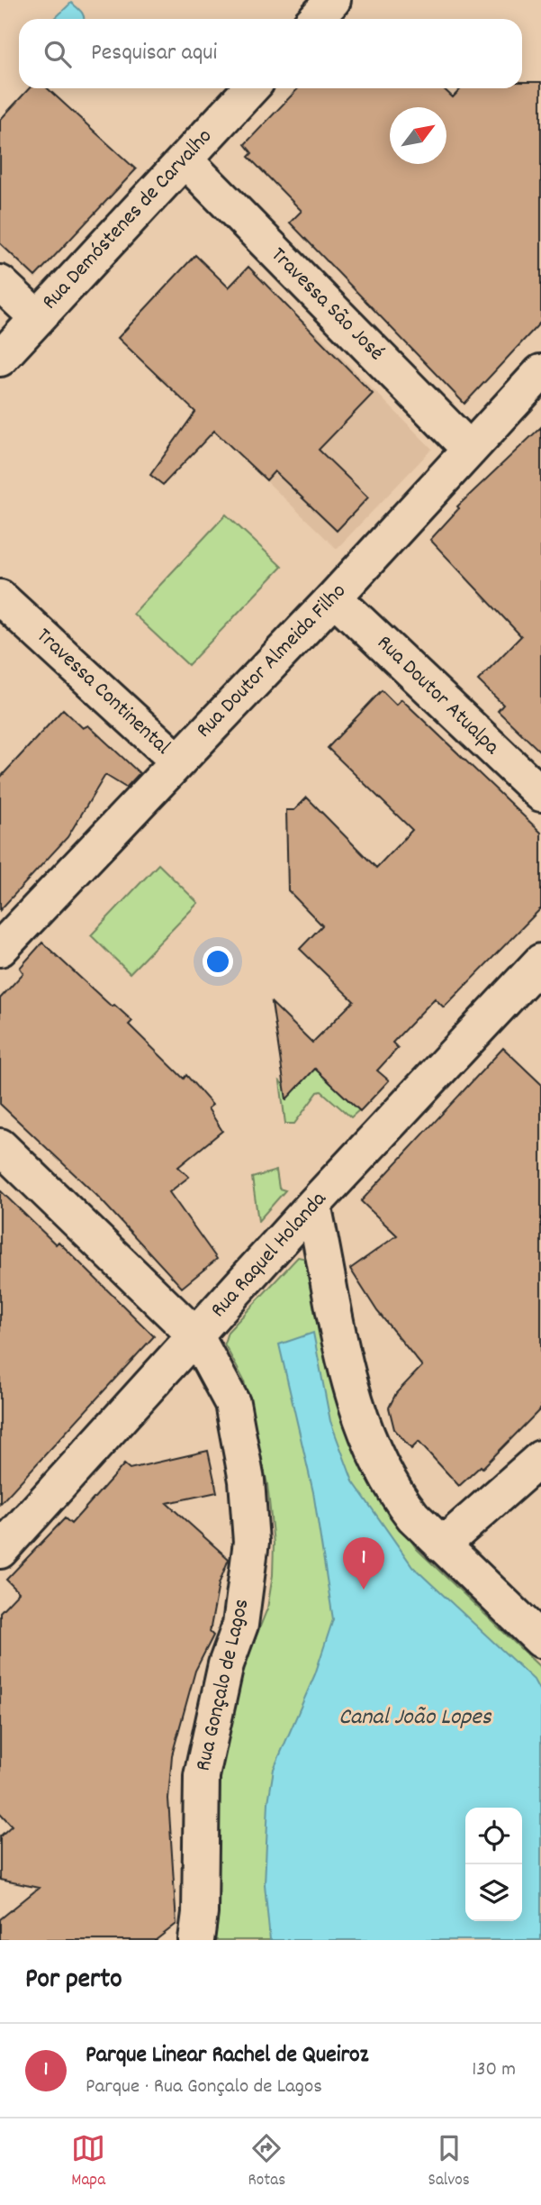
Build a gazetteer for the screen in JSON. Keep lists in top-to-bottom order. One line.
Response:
{"streets":{"street":["Rua Demóstenes de Carvalho","Travessa São José","Rua Doutor Almeida Filho","Travessa Continental","Rua Doutor Atualpa","Rua Raquel Holanda","Rua Gonçalo de Lagos"]},"crossings":[["Rua Demóstenes de Carvalho","Travessa São José"],["Travessa São José","Rua Doutor Almeida Filho"],["Rua Doutor Almeida Filho","Travessa Continental"],["Rua Doutor Almeida Filho","Rua Doutor Atualpa"],["Rua Raquel Holanda","Rua Gonçalo de Lagos"]],"water":["Canal João Lopes"],"north":"top right","page":{"search":"Pesquisar aqui","pins":"1","heading":"Por perto","list":[{"mark":"1","name":"Parque Linear Rachel de Queiroz","note":"Parque · Rua Gonçalo de Lagos","value":"130 m"}],"nav":["Mapa","Rotas","Salvos"]}}
